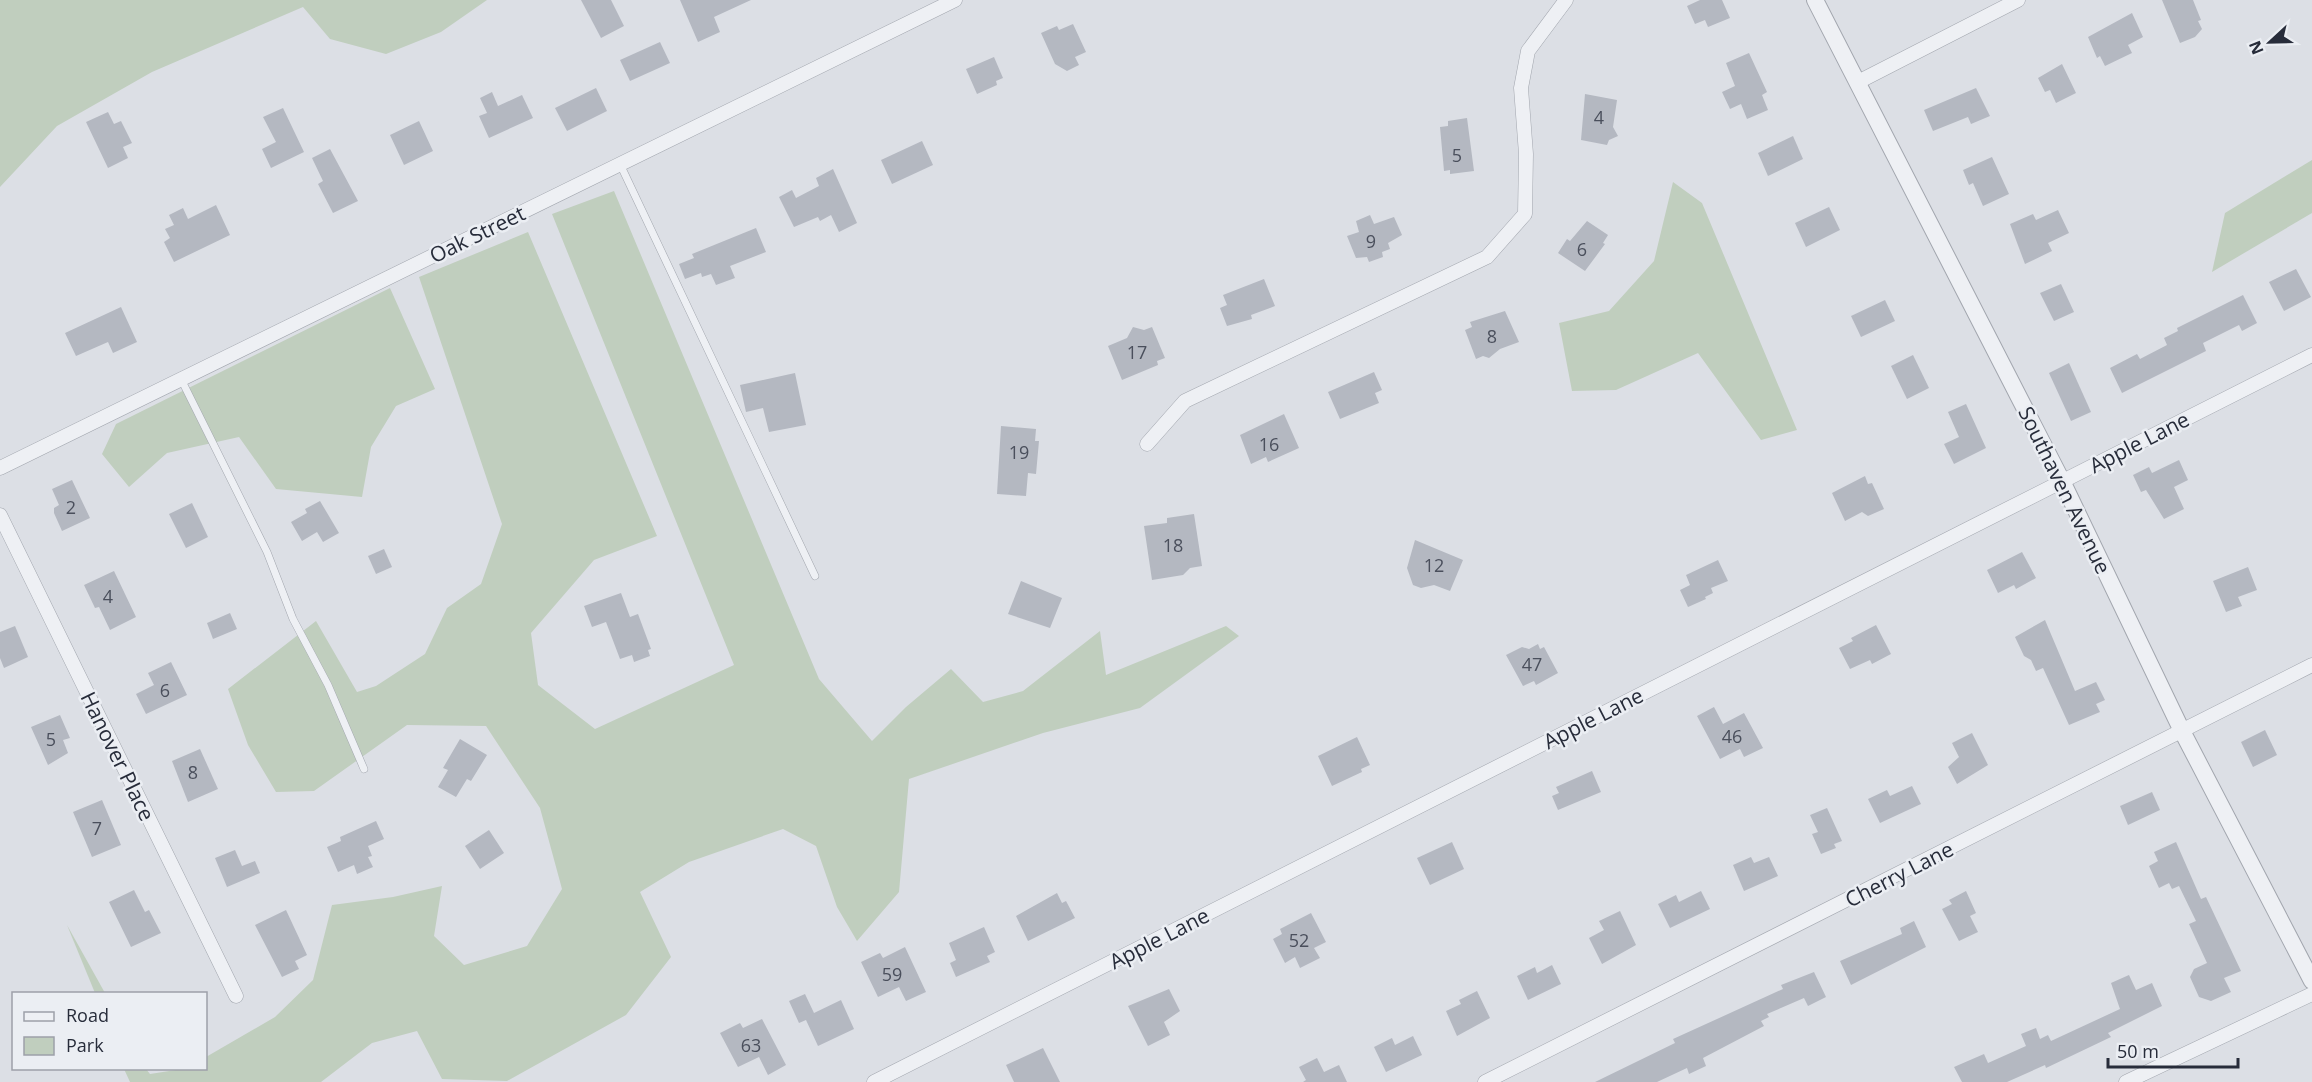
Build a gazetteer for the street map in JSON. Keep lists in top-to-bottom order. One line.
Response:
{"streets":{"street":["Oak Street","Apple Lane","Southaven Avenue","Hanover Place","Cherry Lane"]},"crossings":[["Apple Lane","Southaven Avenue"],["Southaven Avenue","Cherry Lane"]],"house_numbers":["4","5","9","6","8","17","16","19","2","18","12","4","47","6","46","5","8","7","52","59","63"],"legend":["Road","Park"],"scale_bar":"50 m","north":"left"}
